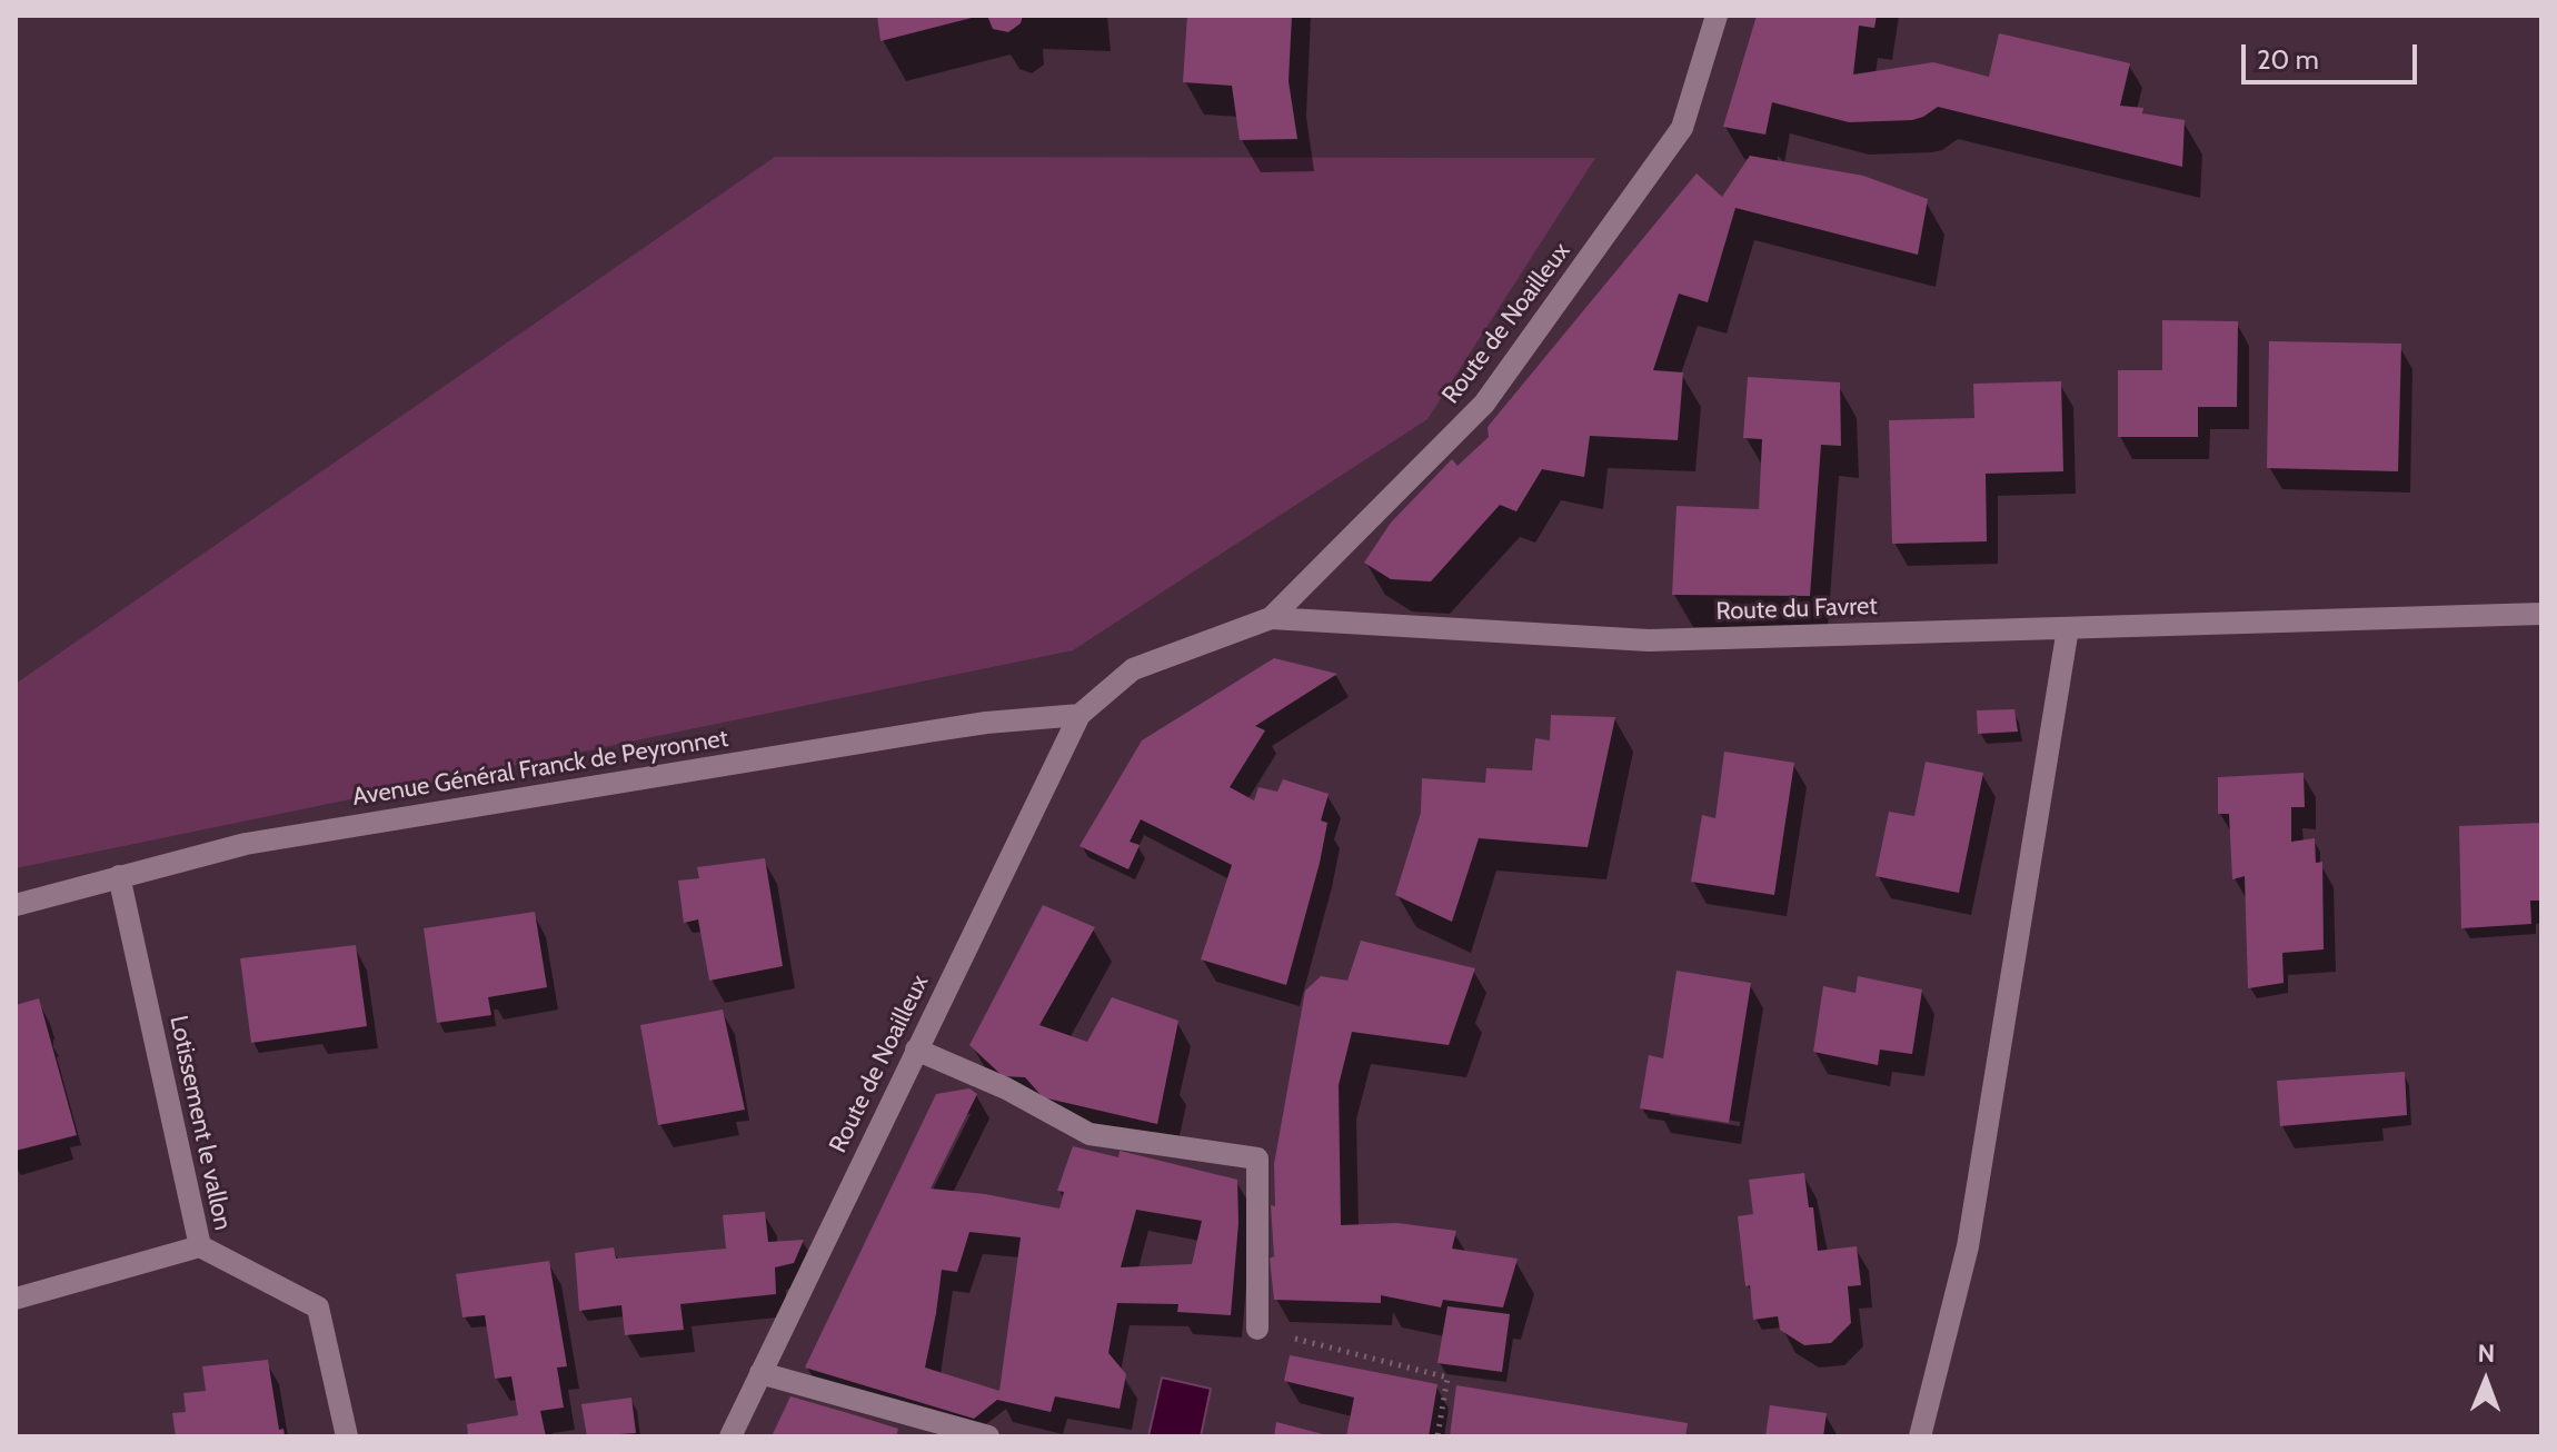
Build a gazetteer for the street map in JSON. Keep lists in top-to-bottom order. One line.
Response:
{"streets":{"street":["Route de Noailleux","Route du Favret","Avenue Général Franck de Peyronnet","Lotissement le vallon"]},"crossings":[["Route de Noailleux","Route du Favret"],["Route de Noailleux","Avenue Général Franck de Peyronnet"],["Route du Favret","Avenue Général Franck de Peyronnet"],["Avenue Général Franck de Peyronnet","Lotissement le vallon"]],"scale_bar":"20 m","north":"top"}
